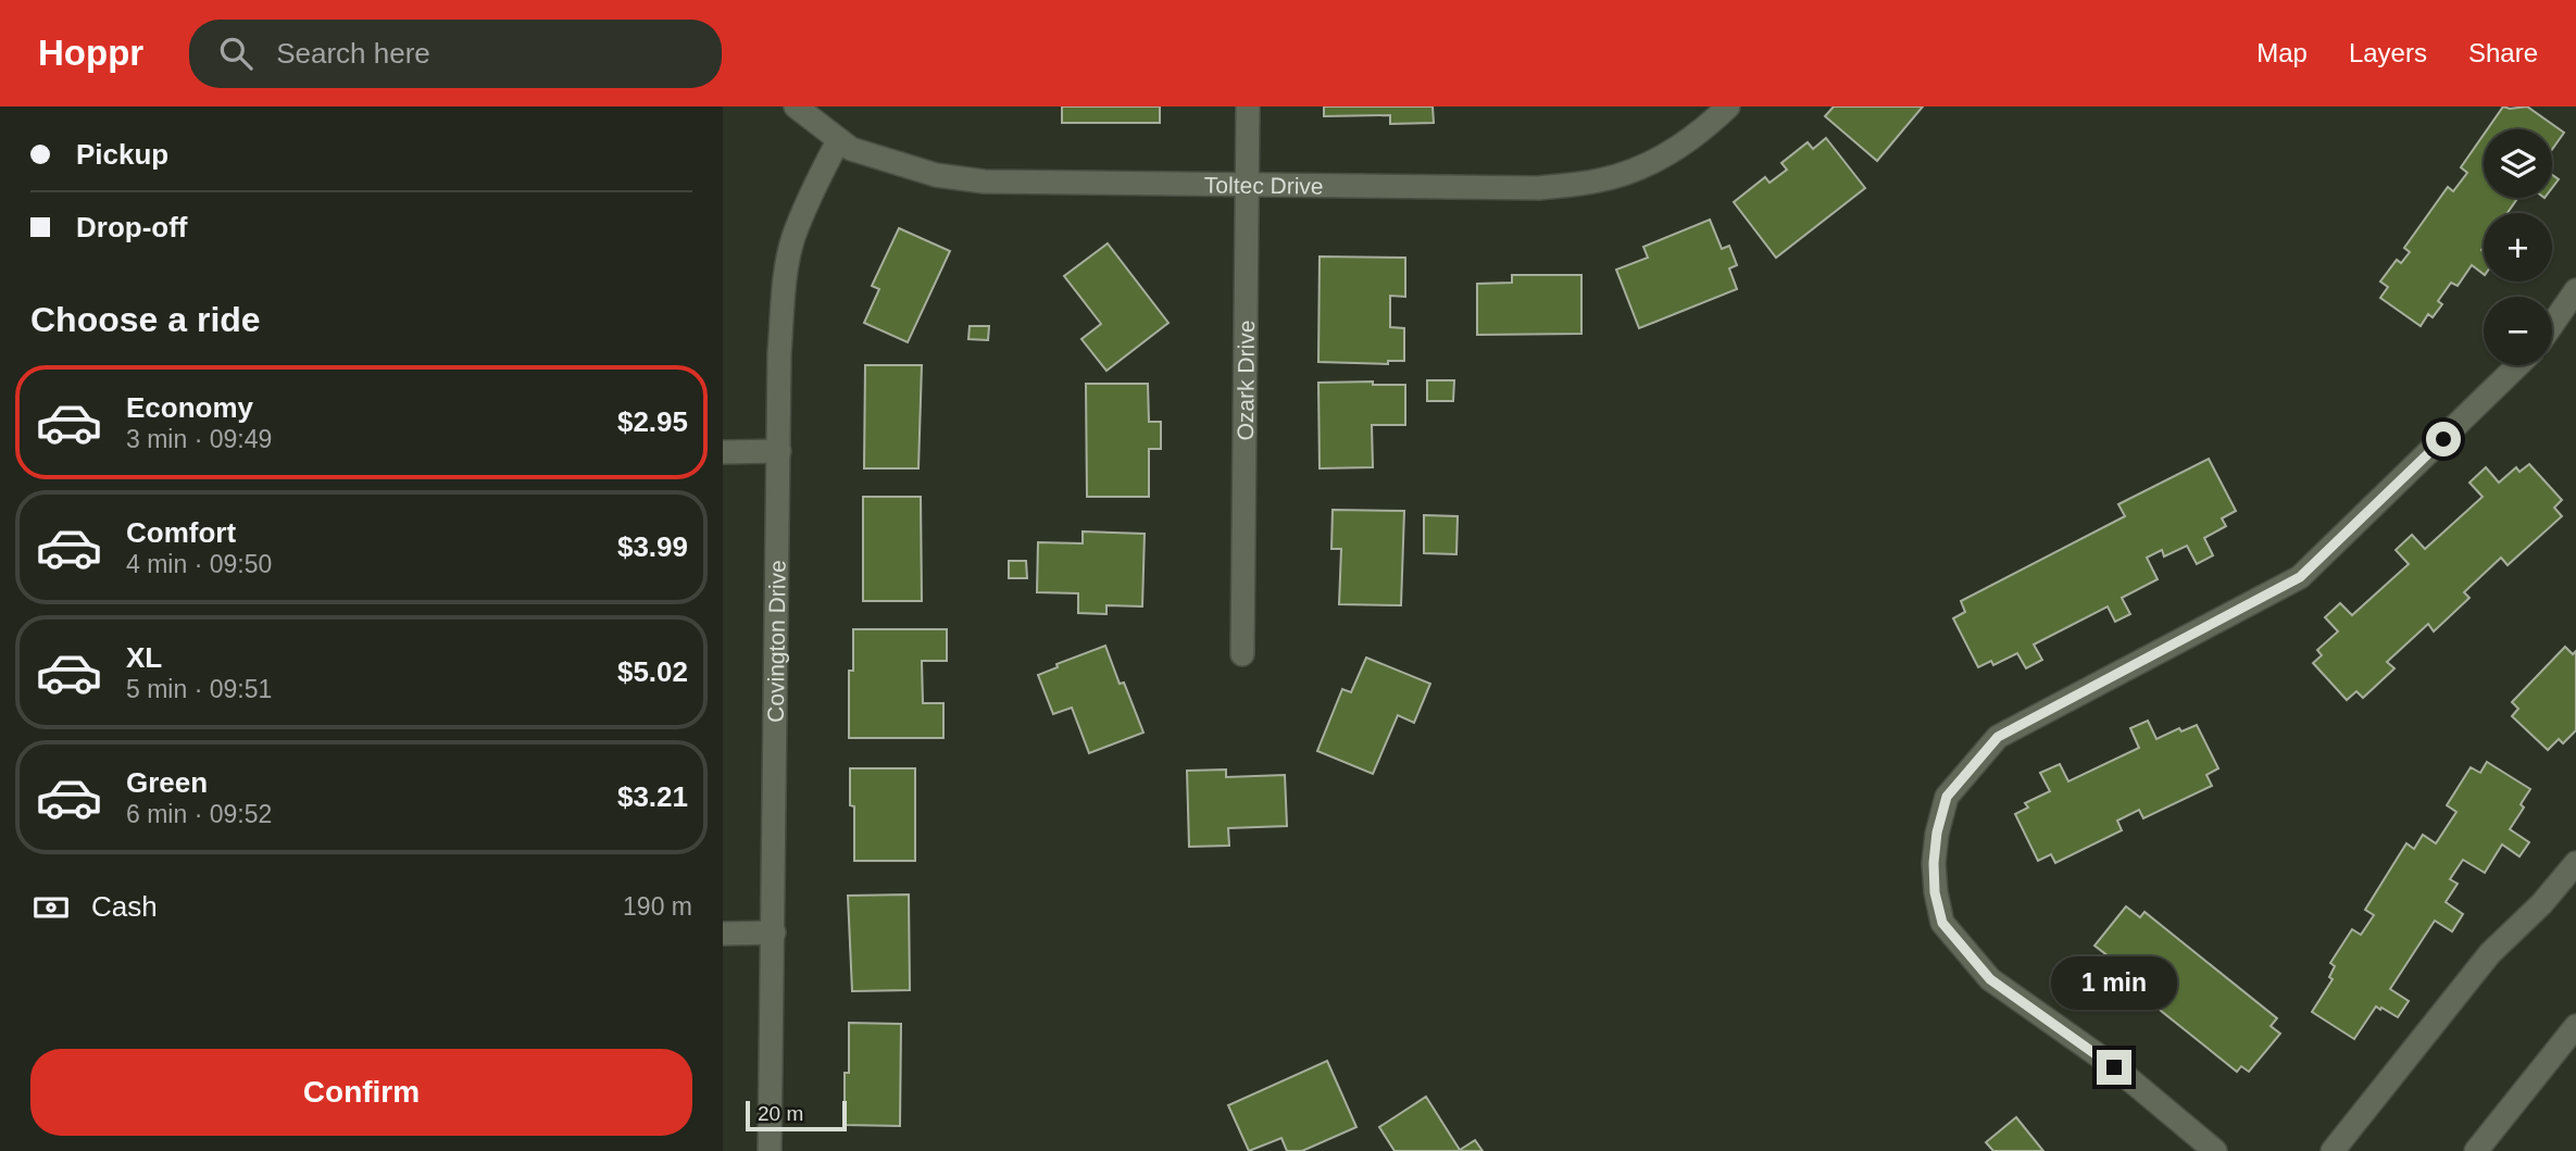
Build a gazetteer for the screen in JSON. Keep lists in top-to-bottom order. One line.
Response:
{"streets":{"street":["Toltec Drive","Ozark Drive","Covington Drive"]},"crossings":[["Toltec Drive","Ozark Drive"],["Toltec Drive","Covington Drive"]],"scale_bar":"20 m","page":{"header":"Hoppr","search":"Search here","nav":["Map","Layers","Share"],"banner":["Pickup","Drop-off"],"map_buttons":["+","−"],"heading":"Choose a ride","list":[{"name":"Economy","note":"3 min · 09:49","value":"$2.95"},{"name":"Comfort","note":"4 min · 09:50","value":"$3.99"},{"name":"XL","note":"5 min · 09:51","value":"$5.02"},{"name":"Green","note":"6 min · 09:52","value":"$3.21"}],"pay":["Cash","190 m"],"bubble":"1 min","buttons":"Confirm","scale":"20 m"}}
